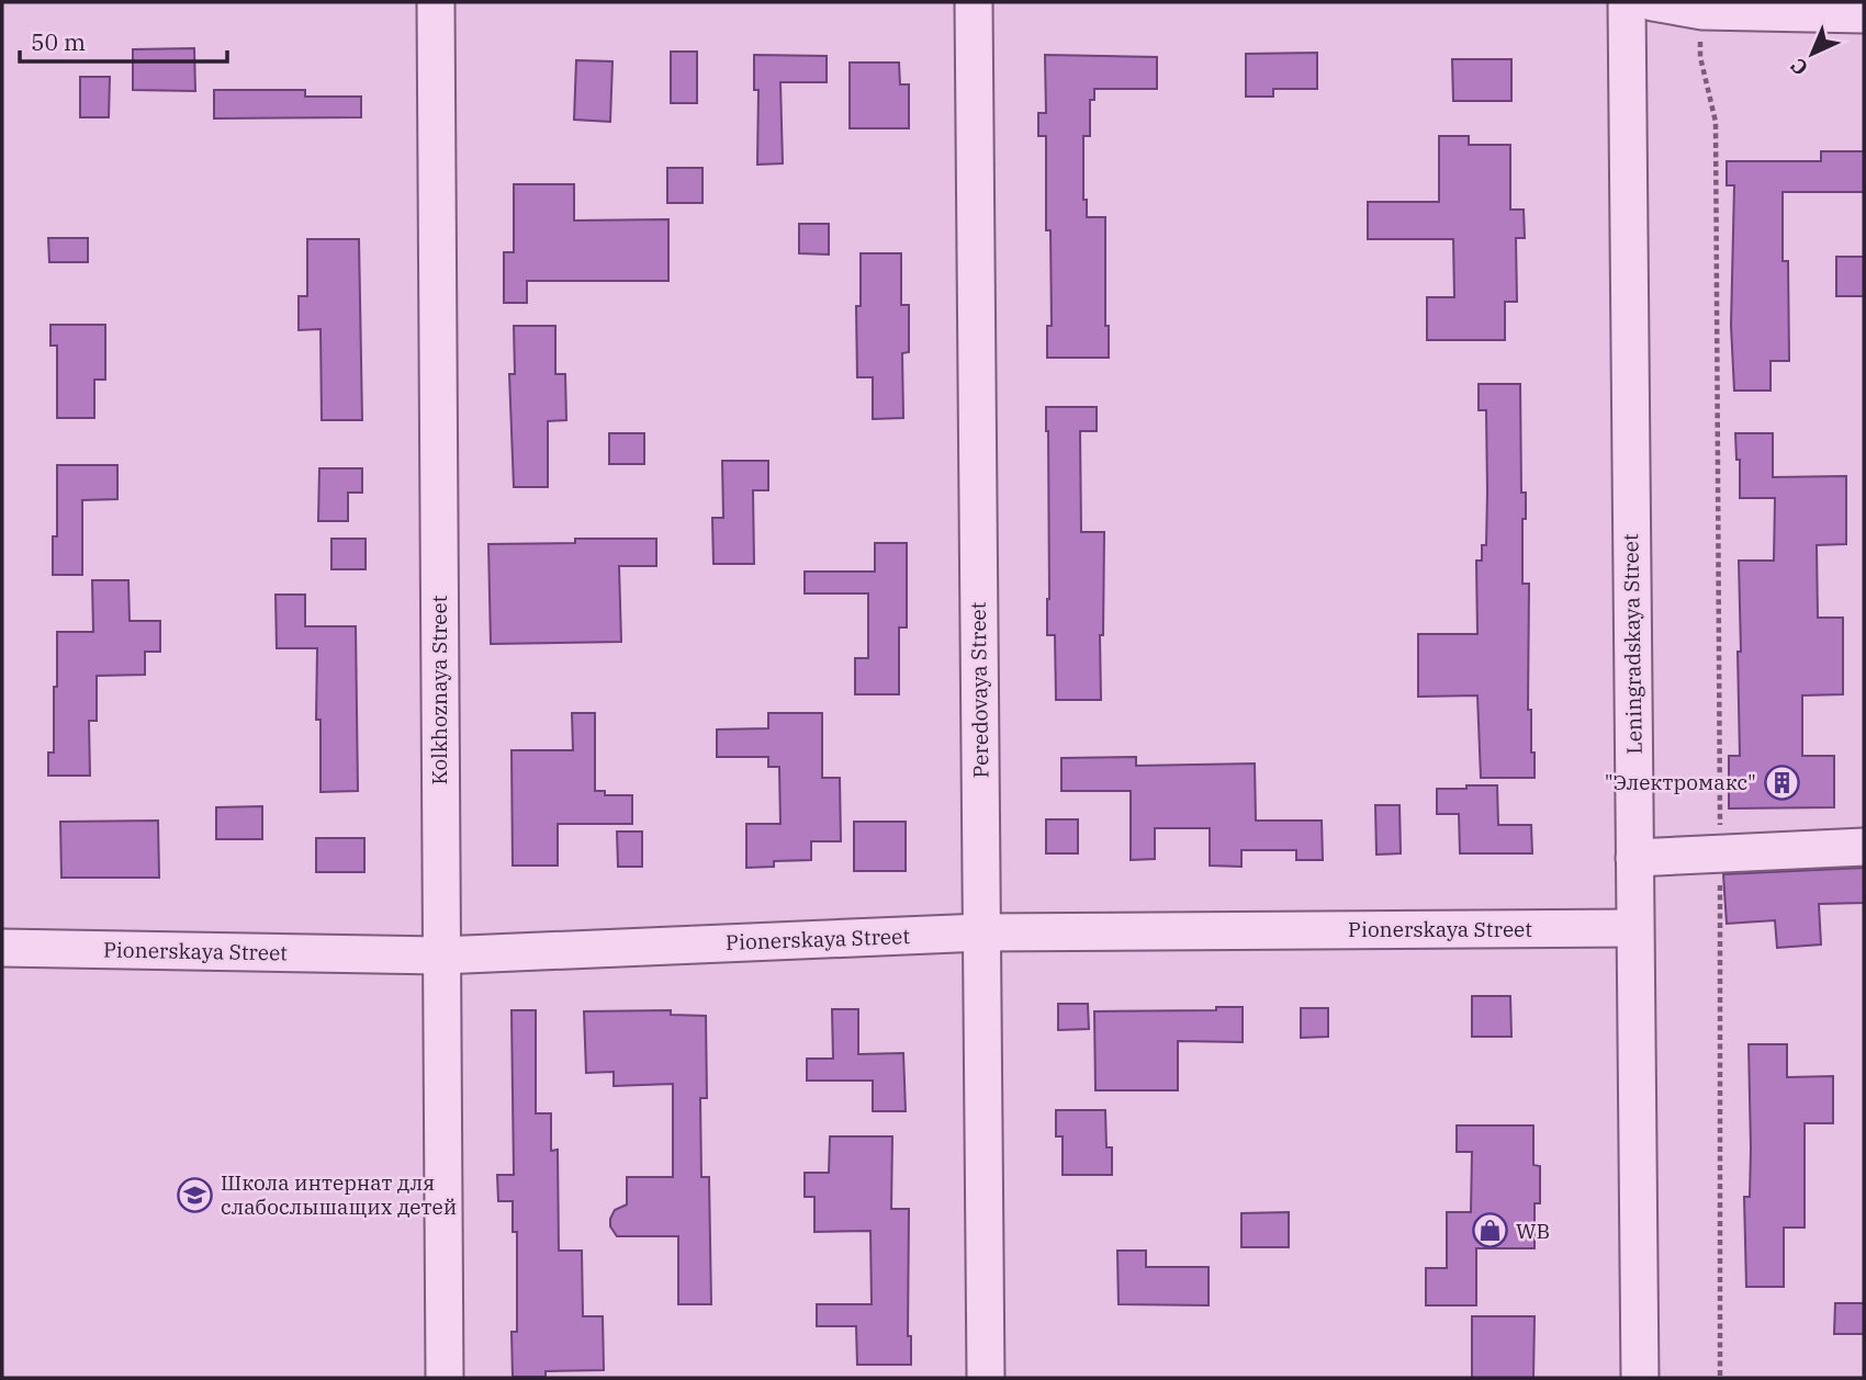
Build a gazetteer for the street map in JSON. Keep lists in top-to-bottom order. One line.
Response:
{"streets":{"street":["Leningradskaya Street","Kolkhoznaya Street","Peredovaya Street","Pionerskaya Street"]},"crossings":[["Leningradskaya Street","Pionerskaya Street"],["Kolkhoznaya Street","Pionerskaya Street"],["Peredovaya Street","Pionerskaya Street"]],"places":{"building":["\"Электромакс\""],"school or university":["Школа интернат для слабослышащих детей"],"shop":["WB"]},"scale_bar":"50 m","north":"bottom left"}
